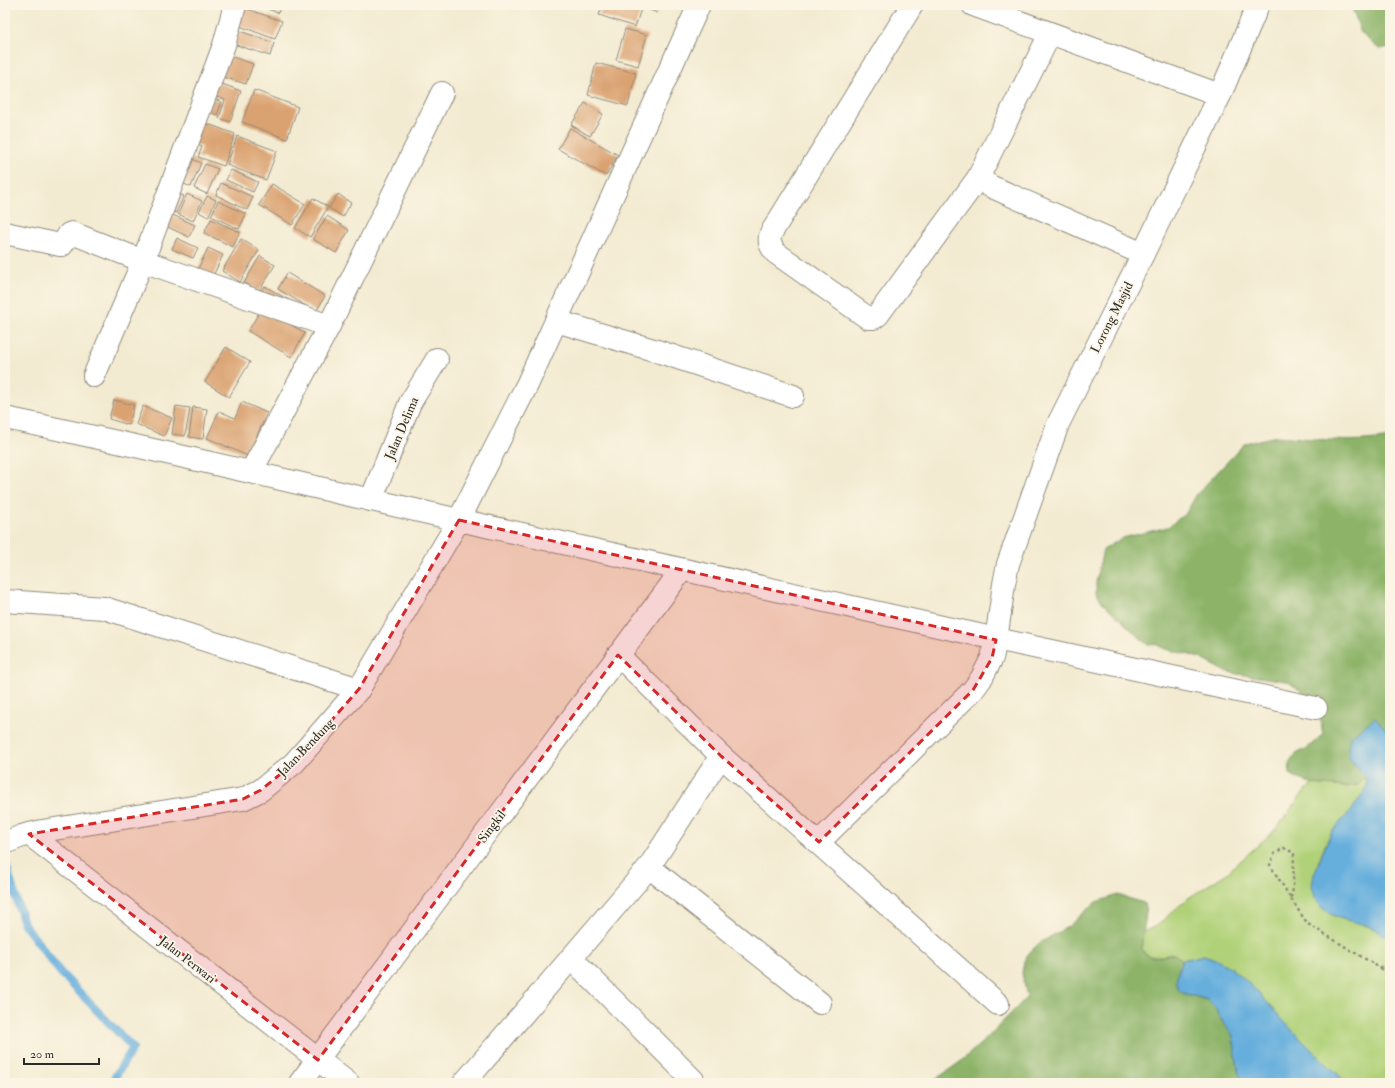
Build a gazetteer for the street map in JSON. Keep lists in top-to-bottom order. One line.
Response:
{"streets":{"street":["Lorong Masjid","Jalan Delima","Jalan Bendung","Singkil","Jalan Perwari"]},"crossings":[["Jalan Bendung","Jalan Perwari"],["Singkil","Jalan Perwari"]],"scale_bar":"20 m"}
